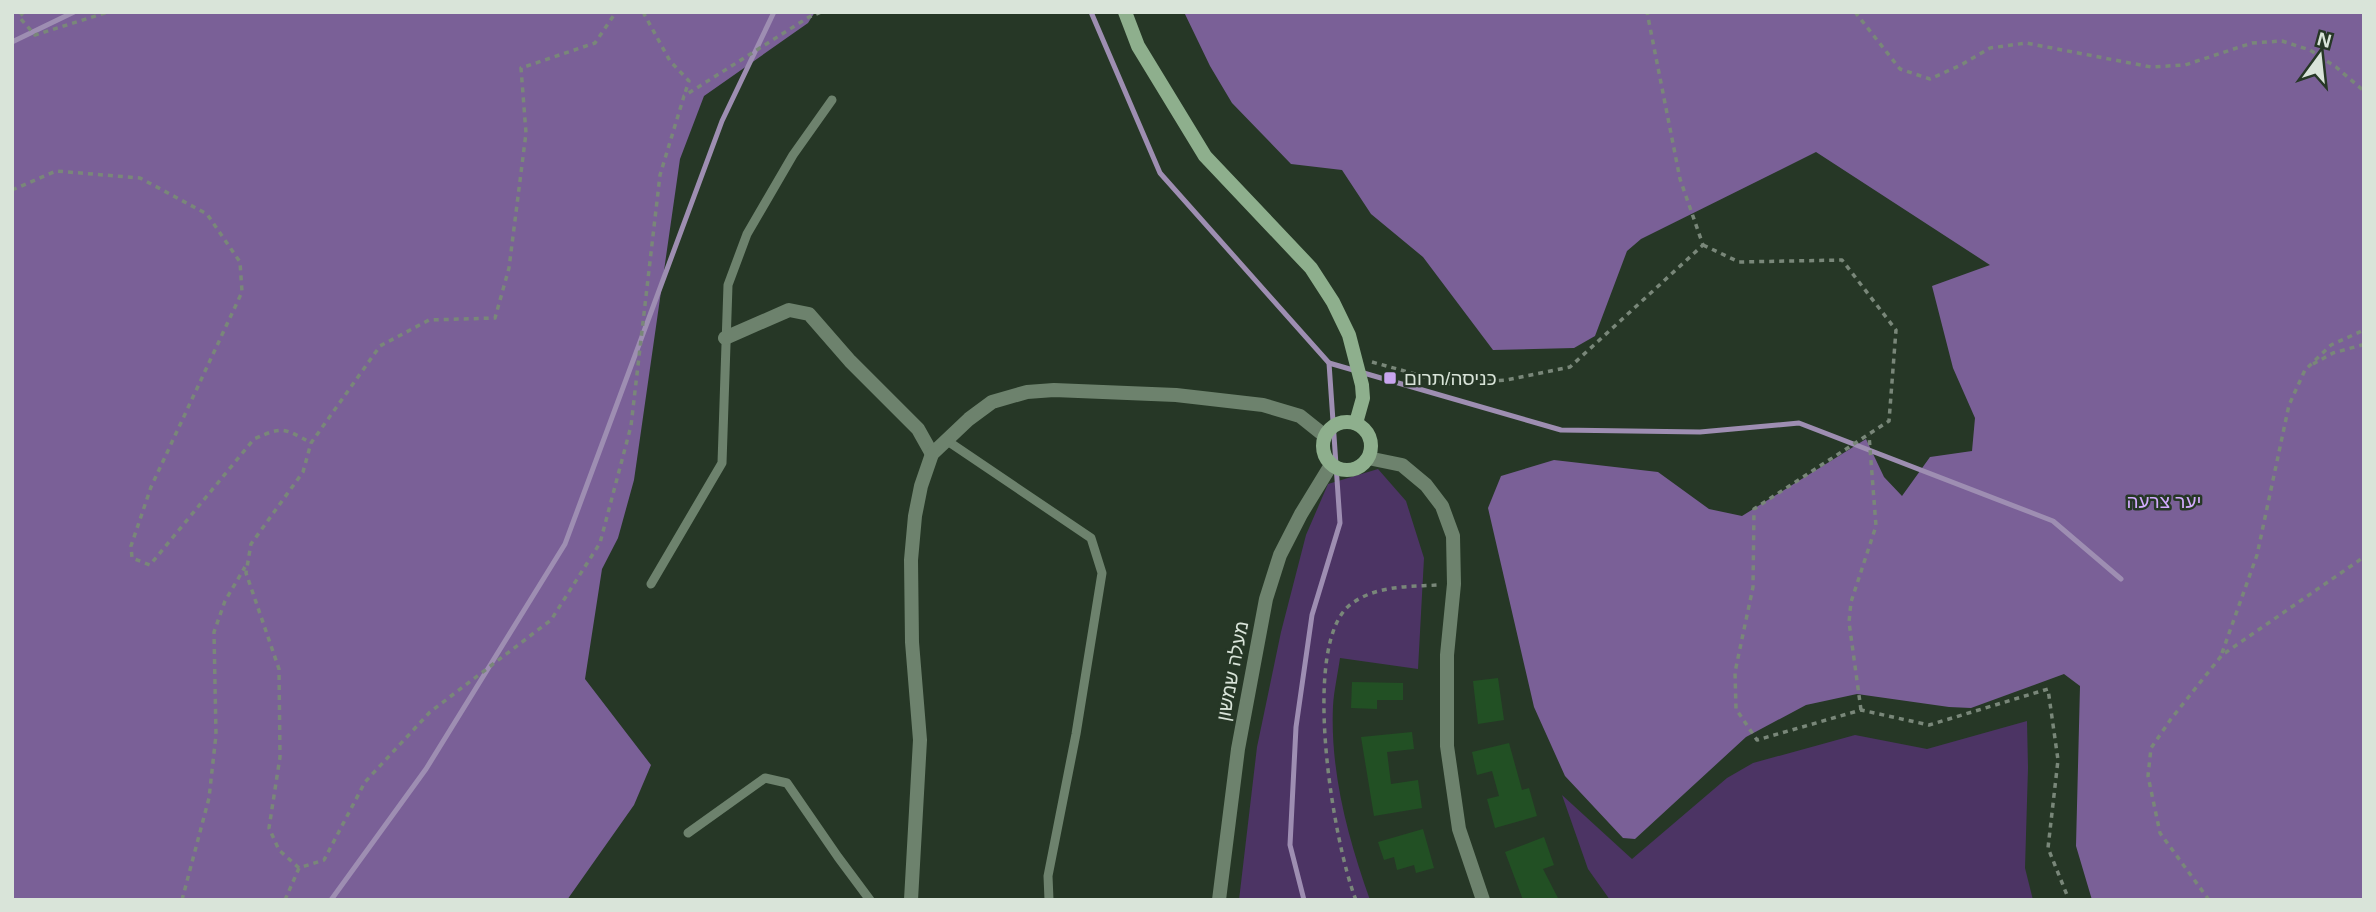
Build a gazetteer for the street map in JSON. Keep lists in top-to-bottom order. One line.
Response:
{"streets":{"street":["מעלה שמשון"]},"parks":["יער צרעה"],"places":{"transit":["כניסה/תרום"]},"north":"top"}
